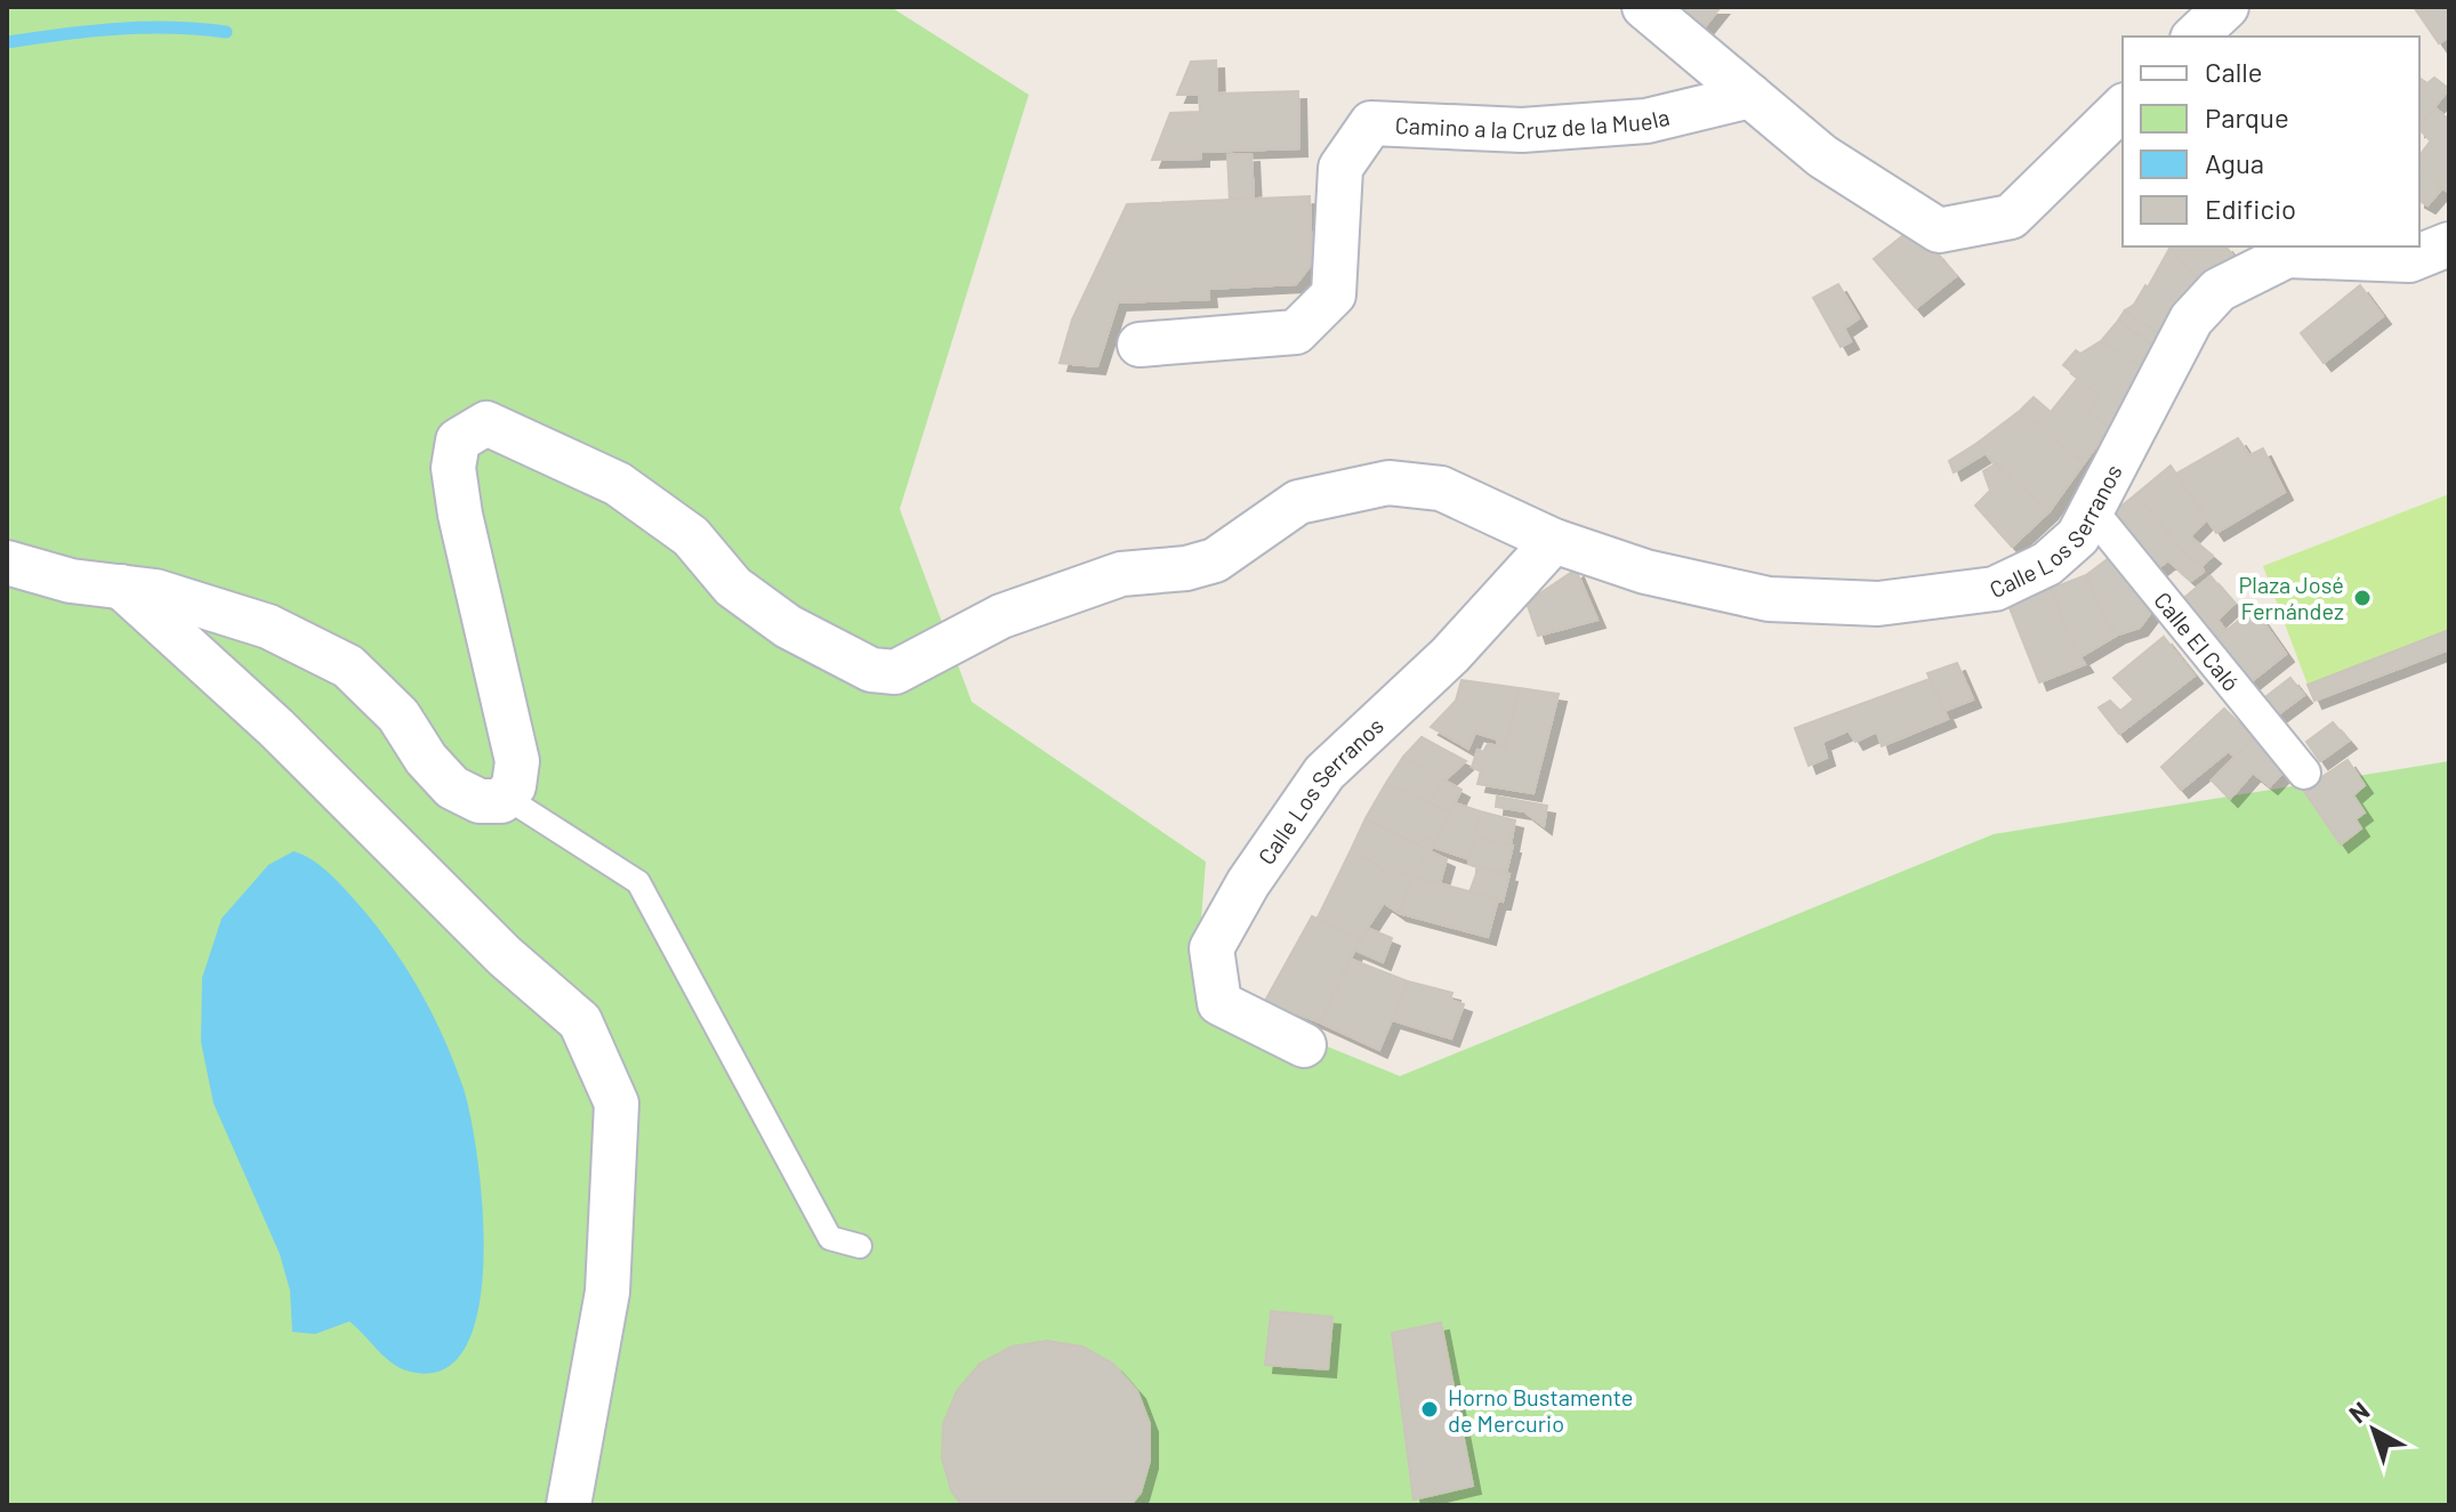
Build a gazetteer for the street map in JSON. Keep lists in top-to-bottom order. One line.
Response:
{"streets":{"street":["Camino a la Cruz de la Muela","Calle Los Serranos","Calle El Caló"]},"crossings":[["Calle Los Serranos","Calle El Caló"]],"places":["Plaza José Fernández","Horno Bustamente de Mercurio"],"legend":["Calle","Parque","Agua","Edificio"],"north":"top left"}
